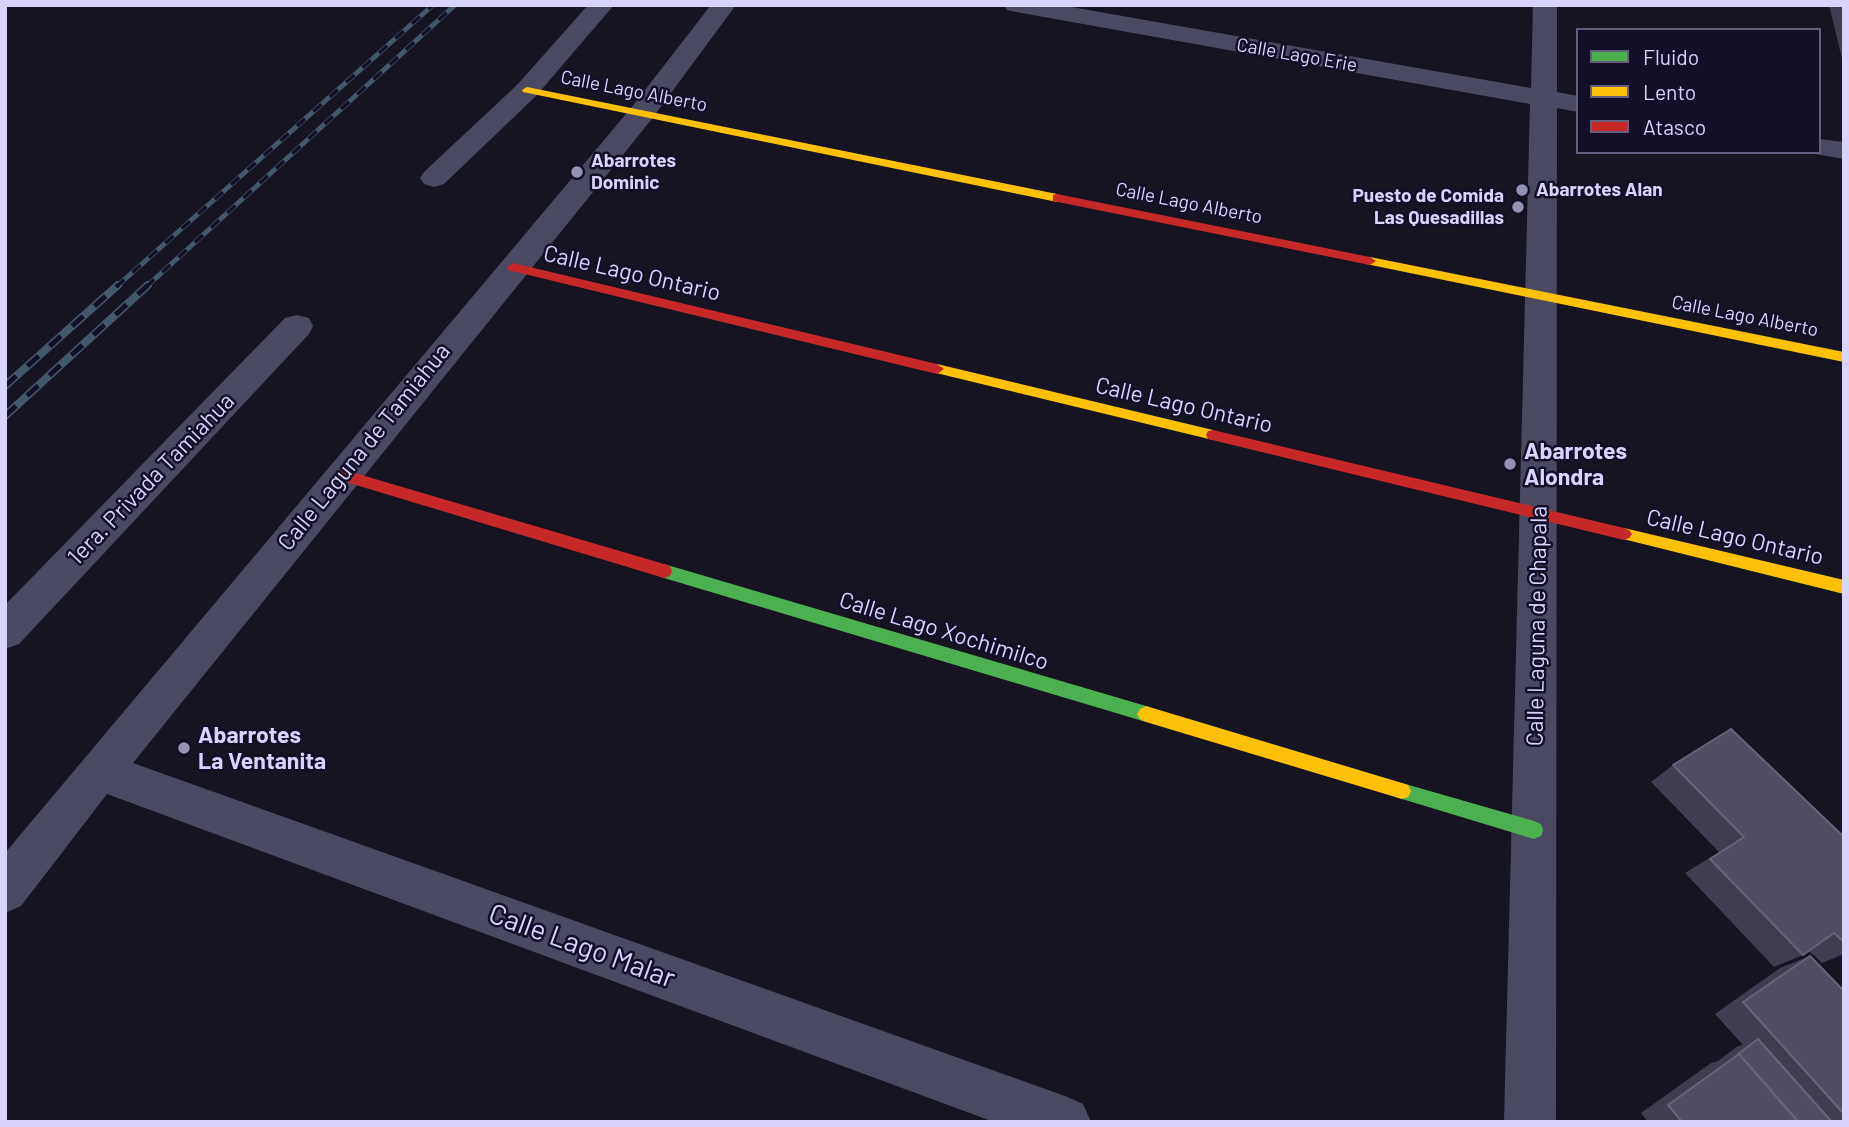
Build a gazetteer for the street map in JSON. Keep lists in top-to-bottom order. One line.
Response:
{"streets":{"street":["Calle Lago Erie","Calle Lago Alberto","Calle Lago Ontario","Calle Laguna de Tamiahua","1era. Privada Tamiahua","Calle Laguna de Chapala","Calle Lago Xochimilco","Calle Lago Malar"]},"crossings":[["Calle Lago Erie","Calle Laguna de Chapala"],["Calle Lago Alberto","Calle Laguna de Tamiahua"],["Calle Lago Alberto","Calle Laguna de Chapala"],["Calle Lago Ontario","Calle Laguna de Tamiahua"],["Calle Lago Ontario","Calle Laguna de Chapala"],["Calle Laguna de Tamiahua","Calle Lago Xochimilco"],["Calle Laguna de Tamiahua","Calle Lago Malar"],["Calle Laguna de Chapala","Calle Lago Xochimilco"]],"places":["Abarrotes Dominic","Abarrotes Alan","Puesto de Comida Las Quesadillas","Abarrotes Alondra","Abarrotes La Ventanita"],"legend":["Fluido","Lento","Atasco"]}
